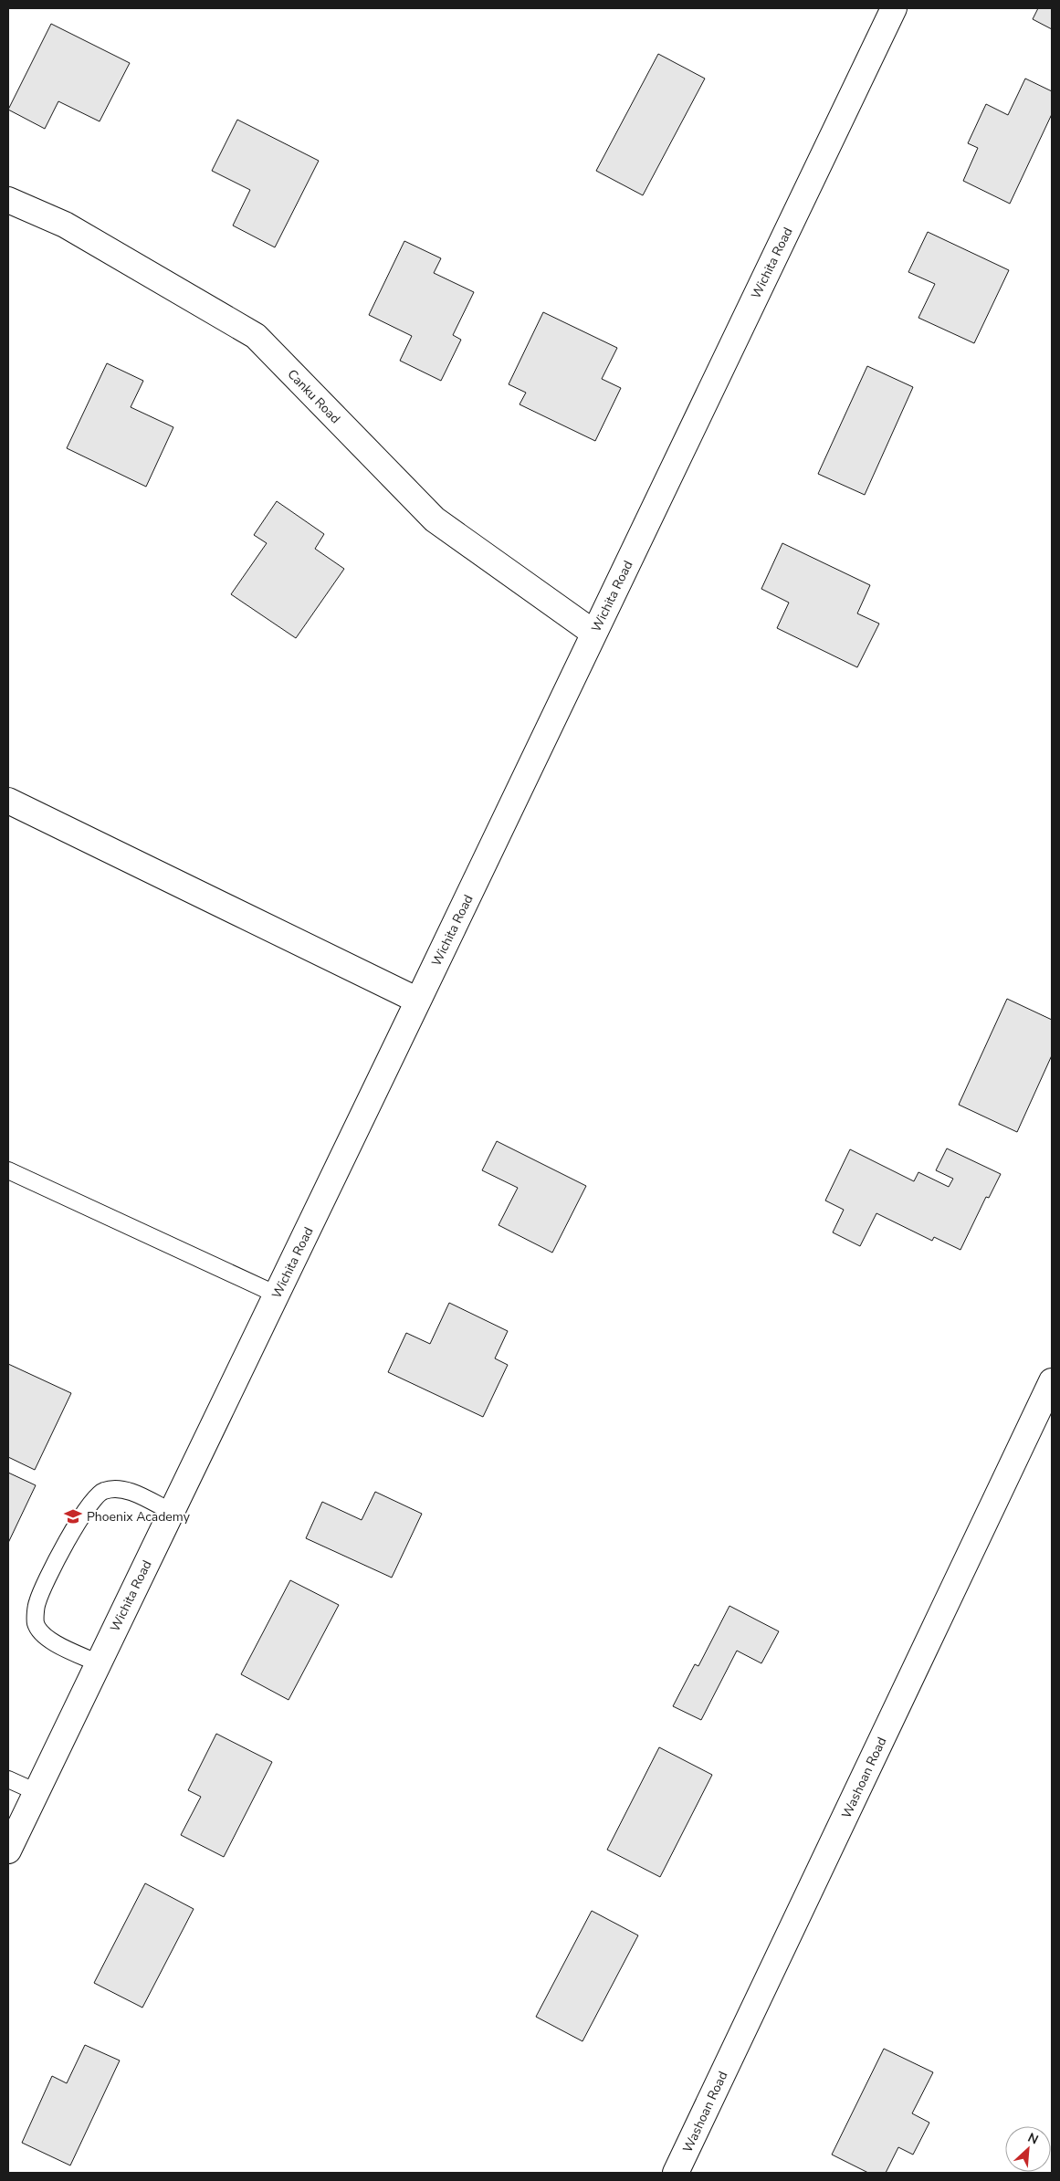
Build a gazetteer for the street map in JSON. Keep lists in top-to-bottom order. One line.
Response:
{"streets":{"street":["Wichita Road","Canku Road","Washoan Road"]},"crossings":[["Wichita Road","Canku Road"]],"places":{"school or university":["Phoenix Academy"]},"north":"top right"}
